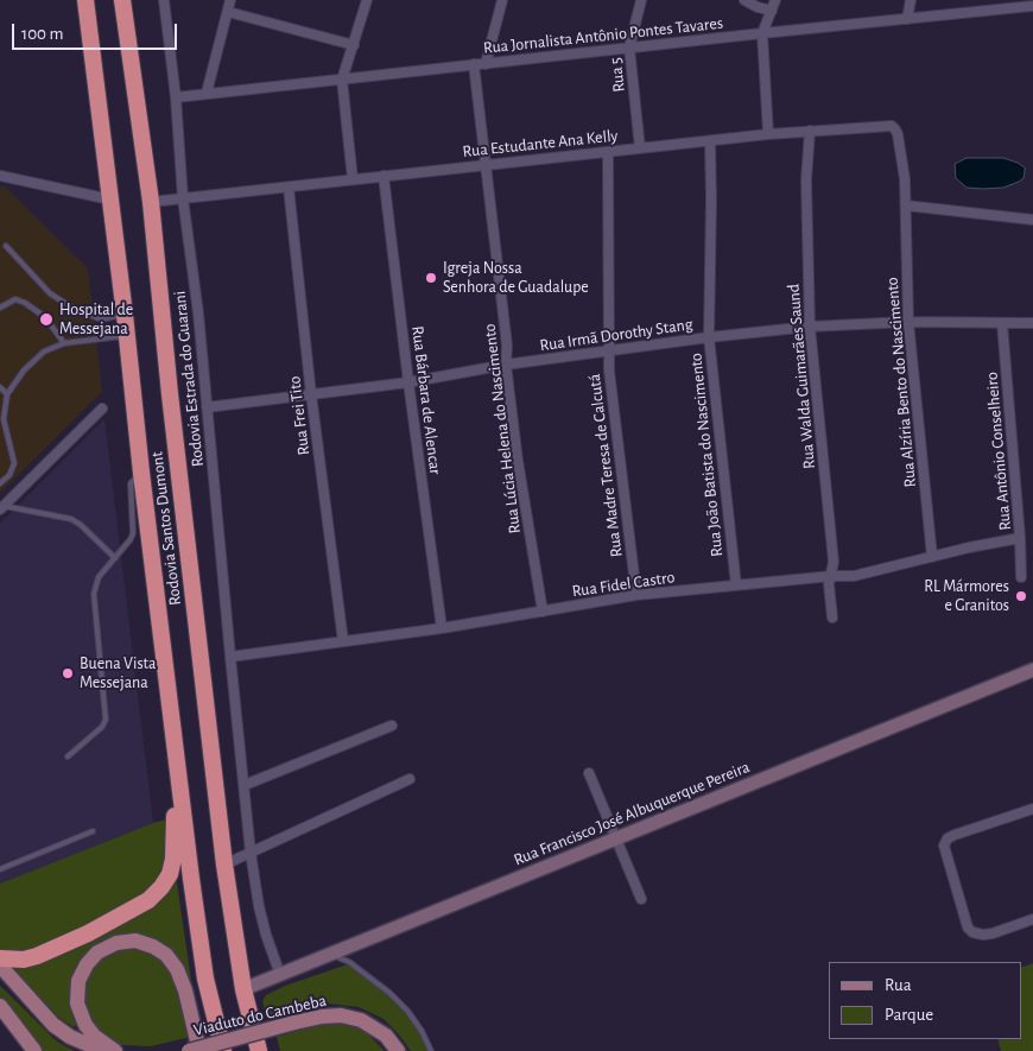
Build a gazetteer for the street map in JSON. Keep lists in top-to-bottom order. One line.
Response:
{"streets":{"highway":["Rodovia Santos Dumont"],"main road":["Rua Francisco José Albuquerque Pereira","Viaduto do Cambeba"],"street":["Rua Jornalista Antônio Pontes Tavares","Rua 5","Rua Estudante Ana Kelly","Rua Irmã Dorothy Stang","Rua Walda Guimarães Saund","Rodovia Estrada do Guarani","Rua Alzíria Bento do Nascimento","Rua Bárbara de Alencar","Rua Frei Tito","Rua Lúcia Helena do Nascimento","Rua Antônio Conselheiro","Rua João Batista do Nascimento","Rua Madre Teresa de Calcutá","Rua Fidel Castro"]},"crossings":[["Rua Jornalista Antônio Pontes Tavares","Rua 5"],["Rua Jornalista Antônio Pontes Tavares","Rodovia Estrada do Guarani"],["Rua Jornalista Antônio Pontes Tavares","Rua Lúcia Helena do Nascimento"],["Rua 5","Rua Estudante Ana Kelly"],["Rua Estudante Ana Kelly","Rua Walda Guimarães Saund"],["Rua Estudante Ana Kelly","Rodovia Estrada do Guarani"],["Rua Estudante Ana Kelly","Rua Alzíria Bento do Nascimento"],["Rua Estudante Ana Kelly","Rua Bárbara de Alencar"],["Rua Estudante Ana Kelly","Rua Frei Tito"],["Rua Estudante Ana Kelly","Rua Lúcia Helena do Nascimento"],["Rua Estudante Ana Kelly","Rua João Batista do Nascimento"],["Rua Estudante Ana Kelly","Rua Madre Teresa de Calcutá"],["Rua Estudante Ana Kelly","Rodovia Santos Dumont"],["Rua Irmã Dorothy Stang","Rua Walda Guimarães Saund"],["Rua Irmã Dorothy Stang","Rodovia Estrada do Guarani"],["Rua Irmã Dorothy Stang","Rua Alzíria Bento do Nascimento"],["Rua Irmã Dorothy Stang","Rua Bárbara de Alencar"],["Rua Irmã Dorothy Stang","Rua Frei Tito"],["Rua Irmã Dorothy Stang","Rua Lúcia Helena do Nascimento"],["Rua Irmã Dorothy Stang","Rua Antônio Conselheiro"],["Rua Irmã Dorothy Stang","Rua João Batista do Nascimento"],["Rua Irmã Dorothy Stang","Rua Madre Teresa de Calcutá"],["Rua Walda Guimarães Saund","Rua Fidel Castro"],["Rodovia Estrada do Guarani","Rua Fidel Castro"],["Rodovia Estrada do Guarani","Rua Francisco José Albuquerque Pereira"],["Rua Alzíria Bento do Nascimento","Rua Fidel Castro"],["Rua Bárbara de Alencar","Rua Fidel Castro"],["Rua Frei Tito","Rua Fidel Castro"],["Rua Lúcia Helena do Nascimento","Rua Fidel Castro"],["Rua Antônio Conselheiro","Rua Fidel Castro"],["Rua João Batista do Nascimento","Rua Fidel Castro"],["Rua Madre Teresa de Calcutá","Rua Fidel Castro"],["Rodovia Santos Dumont","Rua Francisco José Albuquerque Pereira"]],"places":["Igreja Nossa Senhora de Guadalupe","Hospital de Messejana","RL Mármores e Granitos","Buena Vista Messejana"],"legend":["Rua","Parque"],"scale_bar":"100 m"}
